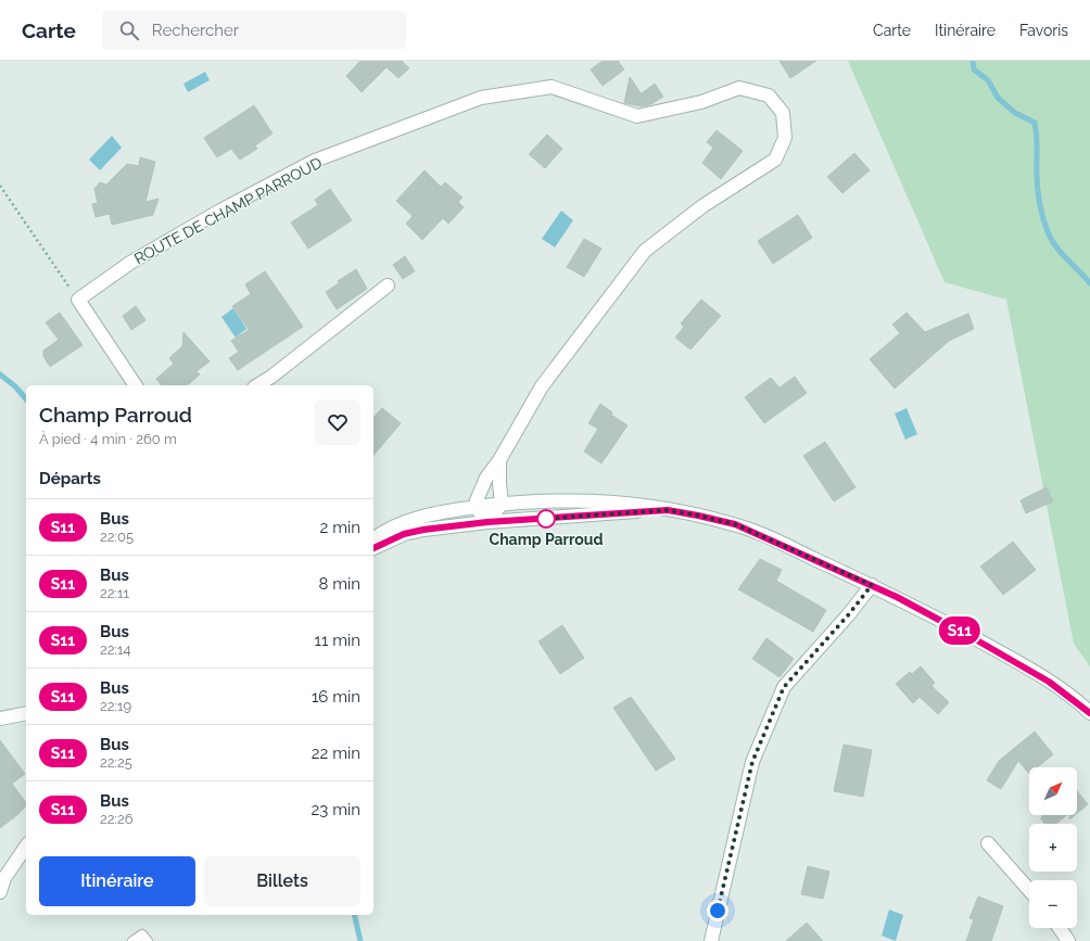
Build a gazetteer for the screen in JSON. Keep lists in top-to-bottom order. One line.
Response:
{"streets":{"street":["ROUTE DE CHAMP PARROUD"]},"places":["Champ Parroud"],"lines":["bus line S11"],"north":"top right","page":{"header":"Carte","search":"Rechercher","nav":["Carte","Itinéraire","Favoris"],"on_map":"S11","heading":[["Champ Parroud","À pied · 4 min · 260 m"],"Départs"],"list":[{"mark":"S11","name":"Bus","note":"22:05","value":"2 min"},{"mark":"S11","name":"Bus","note":"22:11","value":"8 min"},{"mark":"S11","name":"Bus","note":"22:14","value":"11 min"},{"mark":"S11","name":"Bus","note":"22:19","value":"16 min"},{"mark":"S11","name":"Bus","note":"22:25","value":"22 min"},{"mark":"S11","name":"Bus","note":"22:26","value":"23 min"}],"map_buttons":["+","−"],"buttons":["Itinéraire","Billets"]}}
